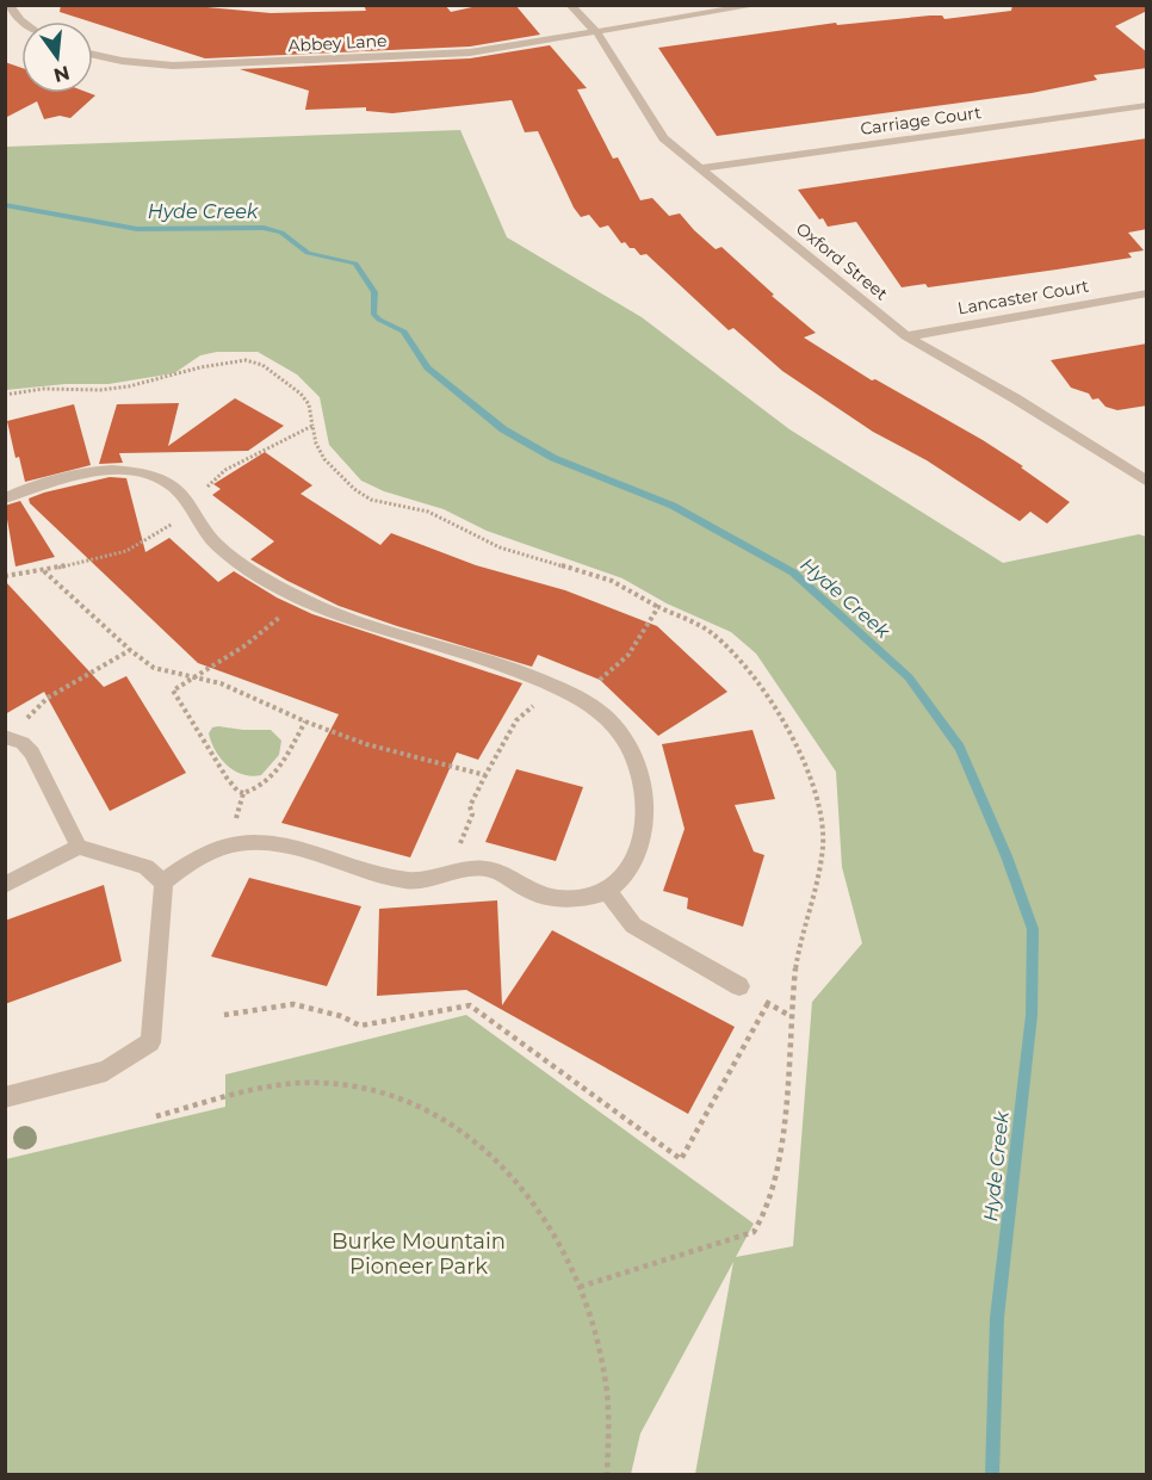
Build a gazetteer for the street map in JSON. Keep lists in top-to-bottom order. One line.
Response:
{"streets":{"street":["Abbey Lane","Carriage Court","Oxford Street","Lancaster Court"]},"crossings":[["Abbey Lane","Oxford Street"],["Carriage Court","Oxford Street"],["Oxford Street","Lancaster Court"]],"water":["Hyde Creek"],"parks":["Burke Mountain Pioneer Park"],"north":"bottom"}
